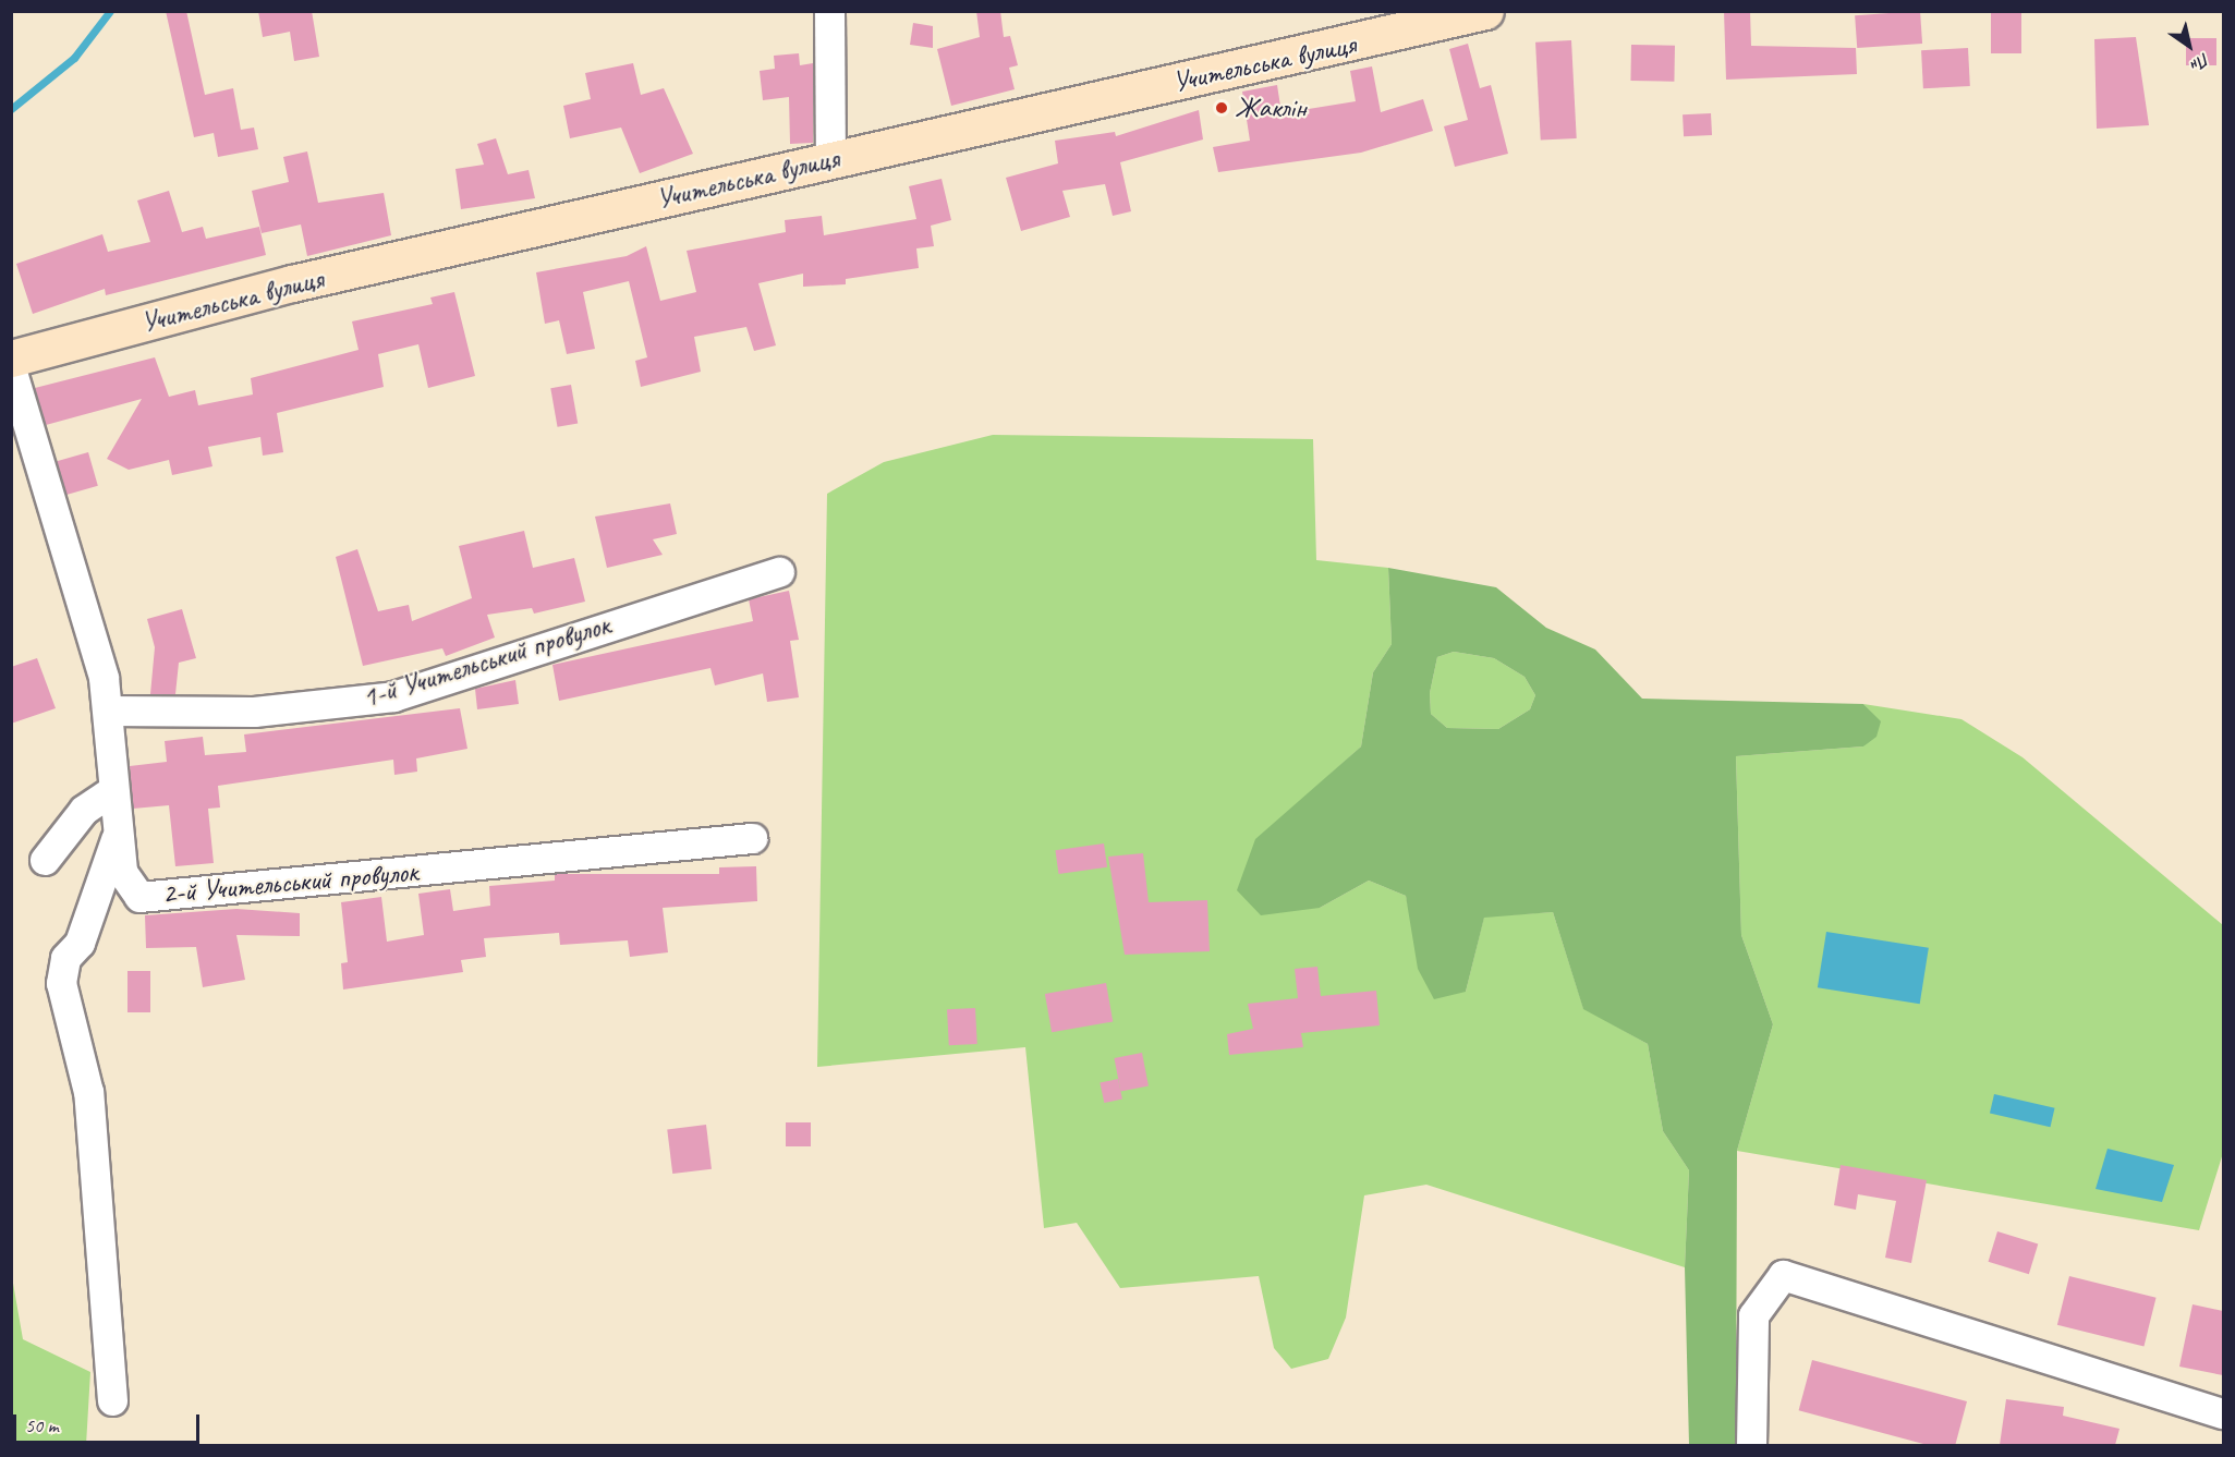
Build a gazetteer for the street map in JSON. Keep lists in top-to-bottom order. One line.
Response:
{"streets":{"main road":["Учительська вулиця"],"street":["1-й Учительський провулок","2-й Учительський провулок"]},"crossings":[["1-й Учительський провулок","2-й Учительський провулок"]],"places":["Жаклін"],"scale_bar":"50 m","north":"bottom right"}
